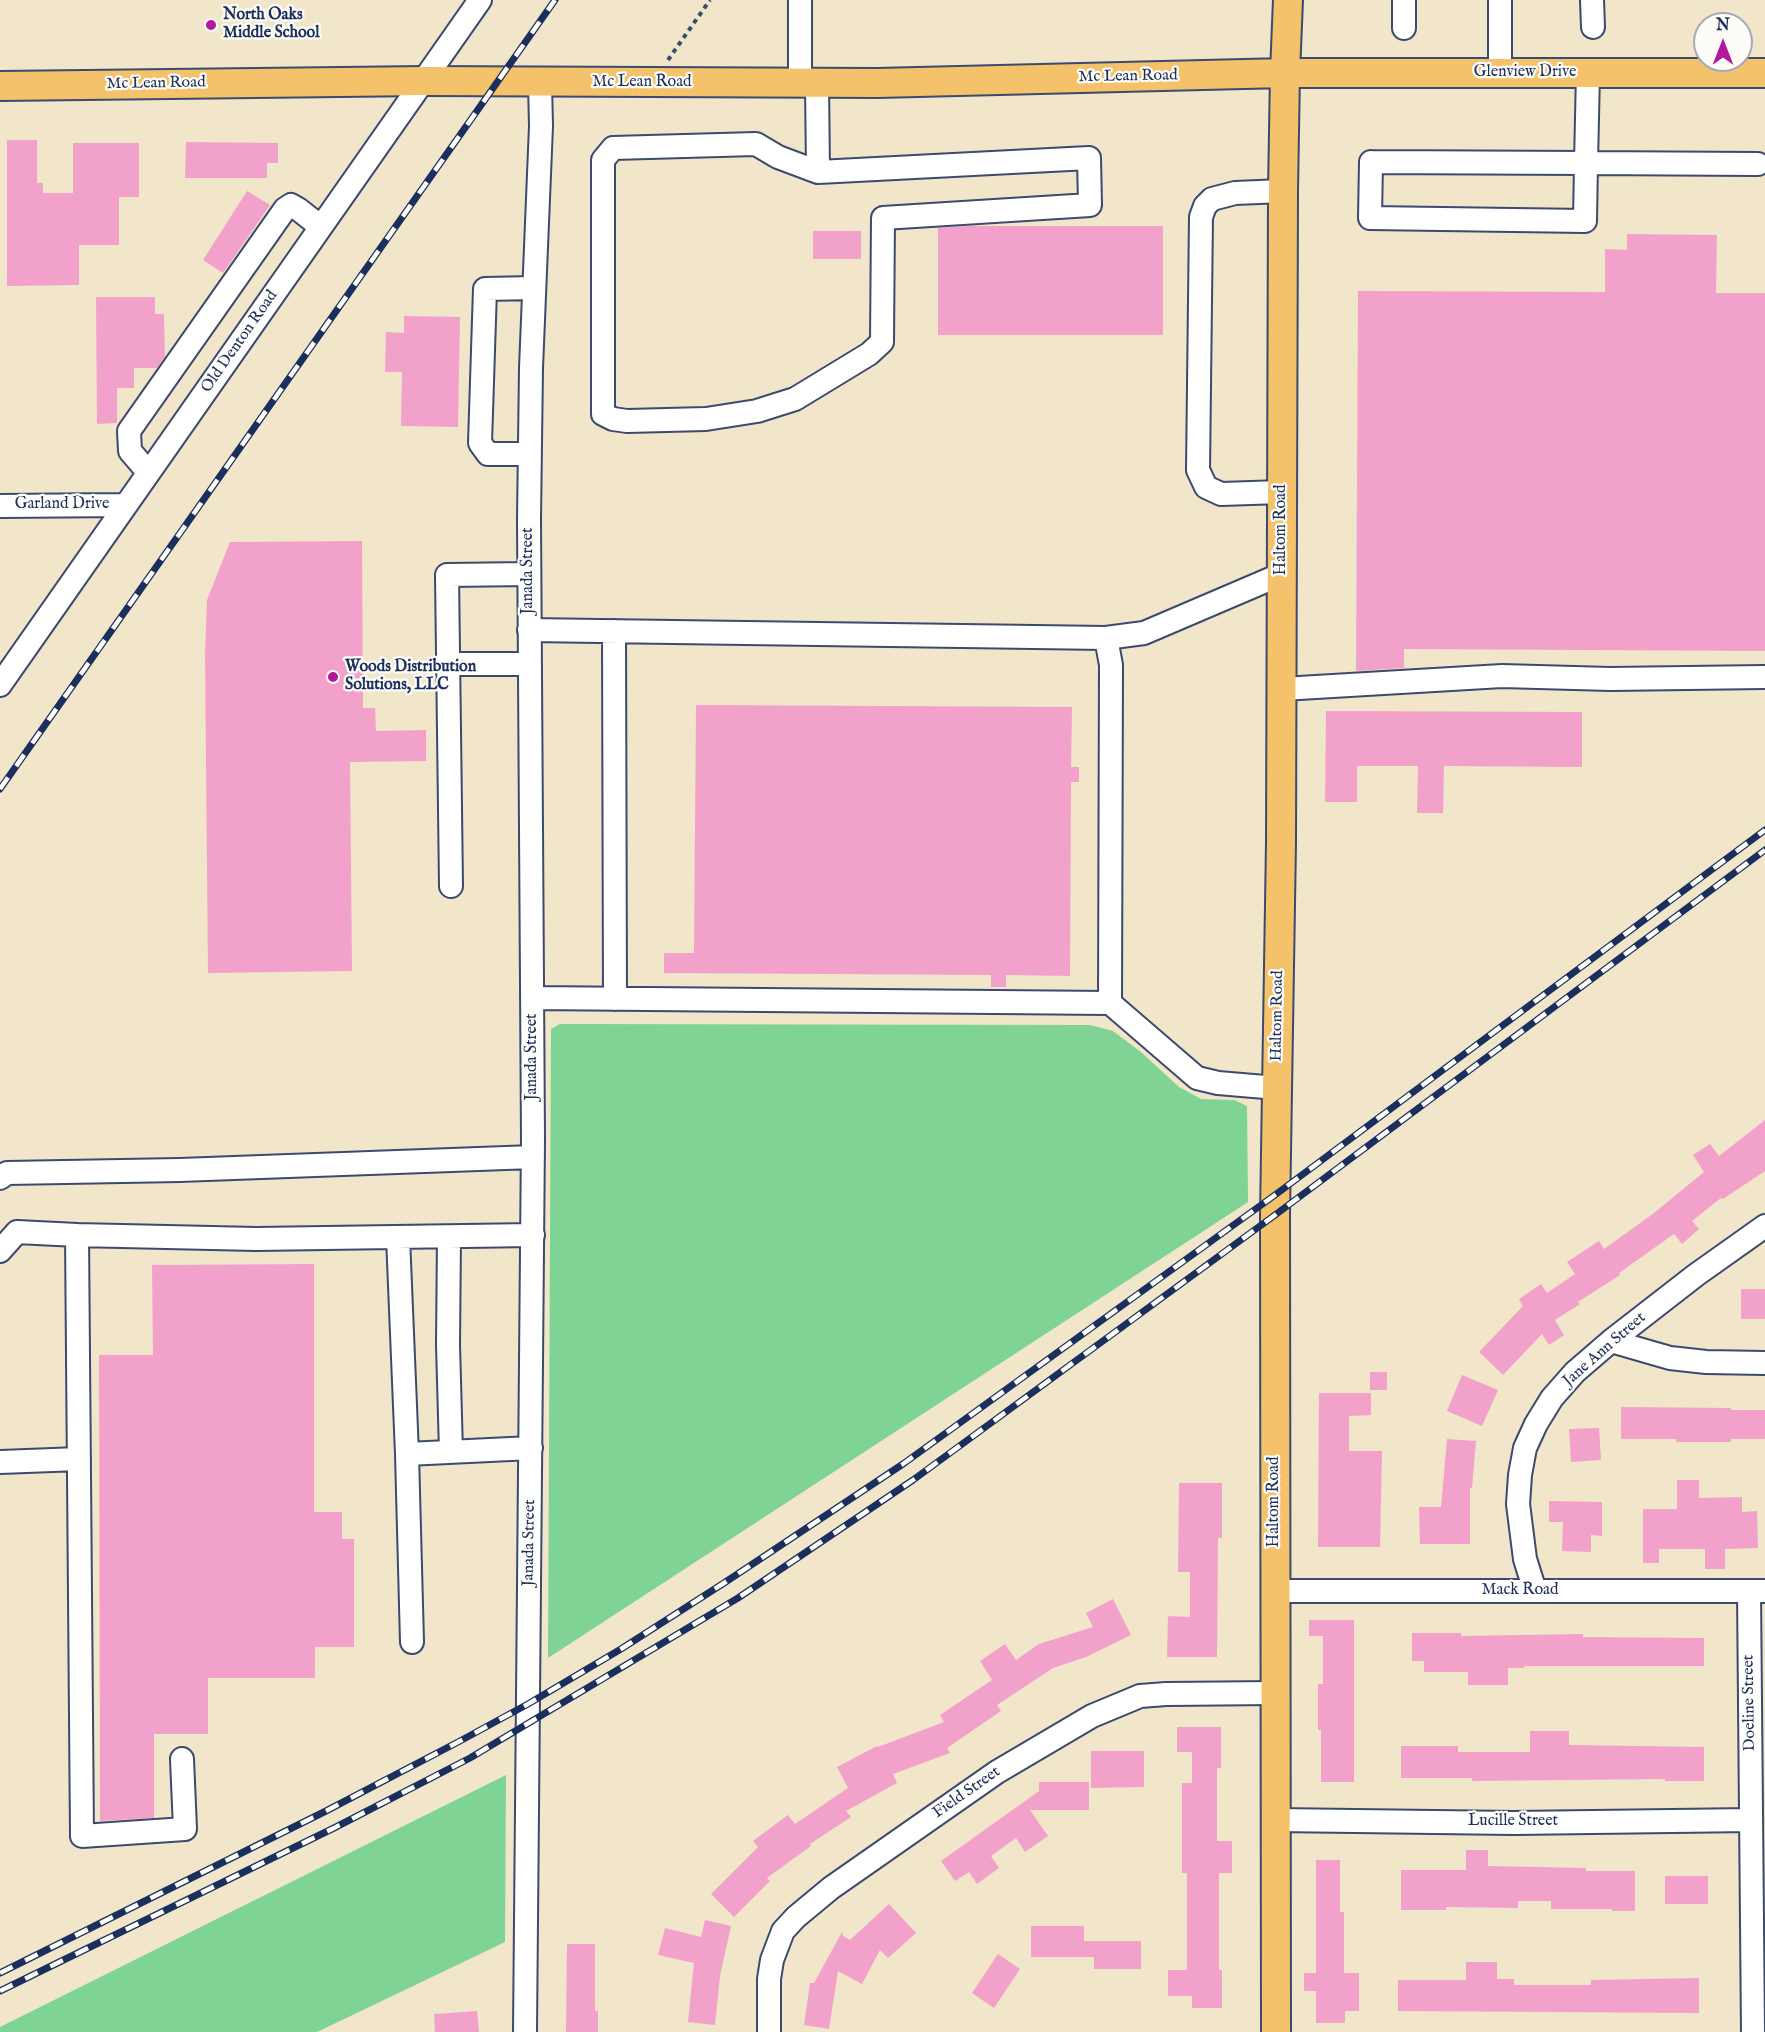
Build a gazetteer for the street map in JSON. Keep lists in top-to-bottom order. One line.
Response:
{"streets":{"main road":["Glenview Drive","Mc Lean Road","Haltom Road"],"street":["Old Denton Road","Garland Drive","Janada Street","Jane Ann Street","Mack Road","Doeline Street","Field Street","Lucille Street"]},"crossings":[["Glenview Drive","Mc Lean Road"],["Glenview Drive","Haltom Road"],["Mc Lean Road","Old Denton Road"],["Mc Lean Road","Haltom Road"],["Mc Lean Road","Janada Street"],["Old Denton Road","Garland Drive"],["Haltom Road","Mack Road"],["Haltom Road","Field Street"],["Haltom Road","Lucille Street"],["Jane Ann Street","Mack Road"],["Mack Road","Doeline Street"],["Doeline Street","Lucille Street"]],"places":["North Oaks Middle School","Woods Distribution Solutions, LLC"],"north":"top"}
